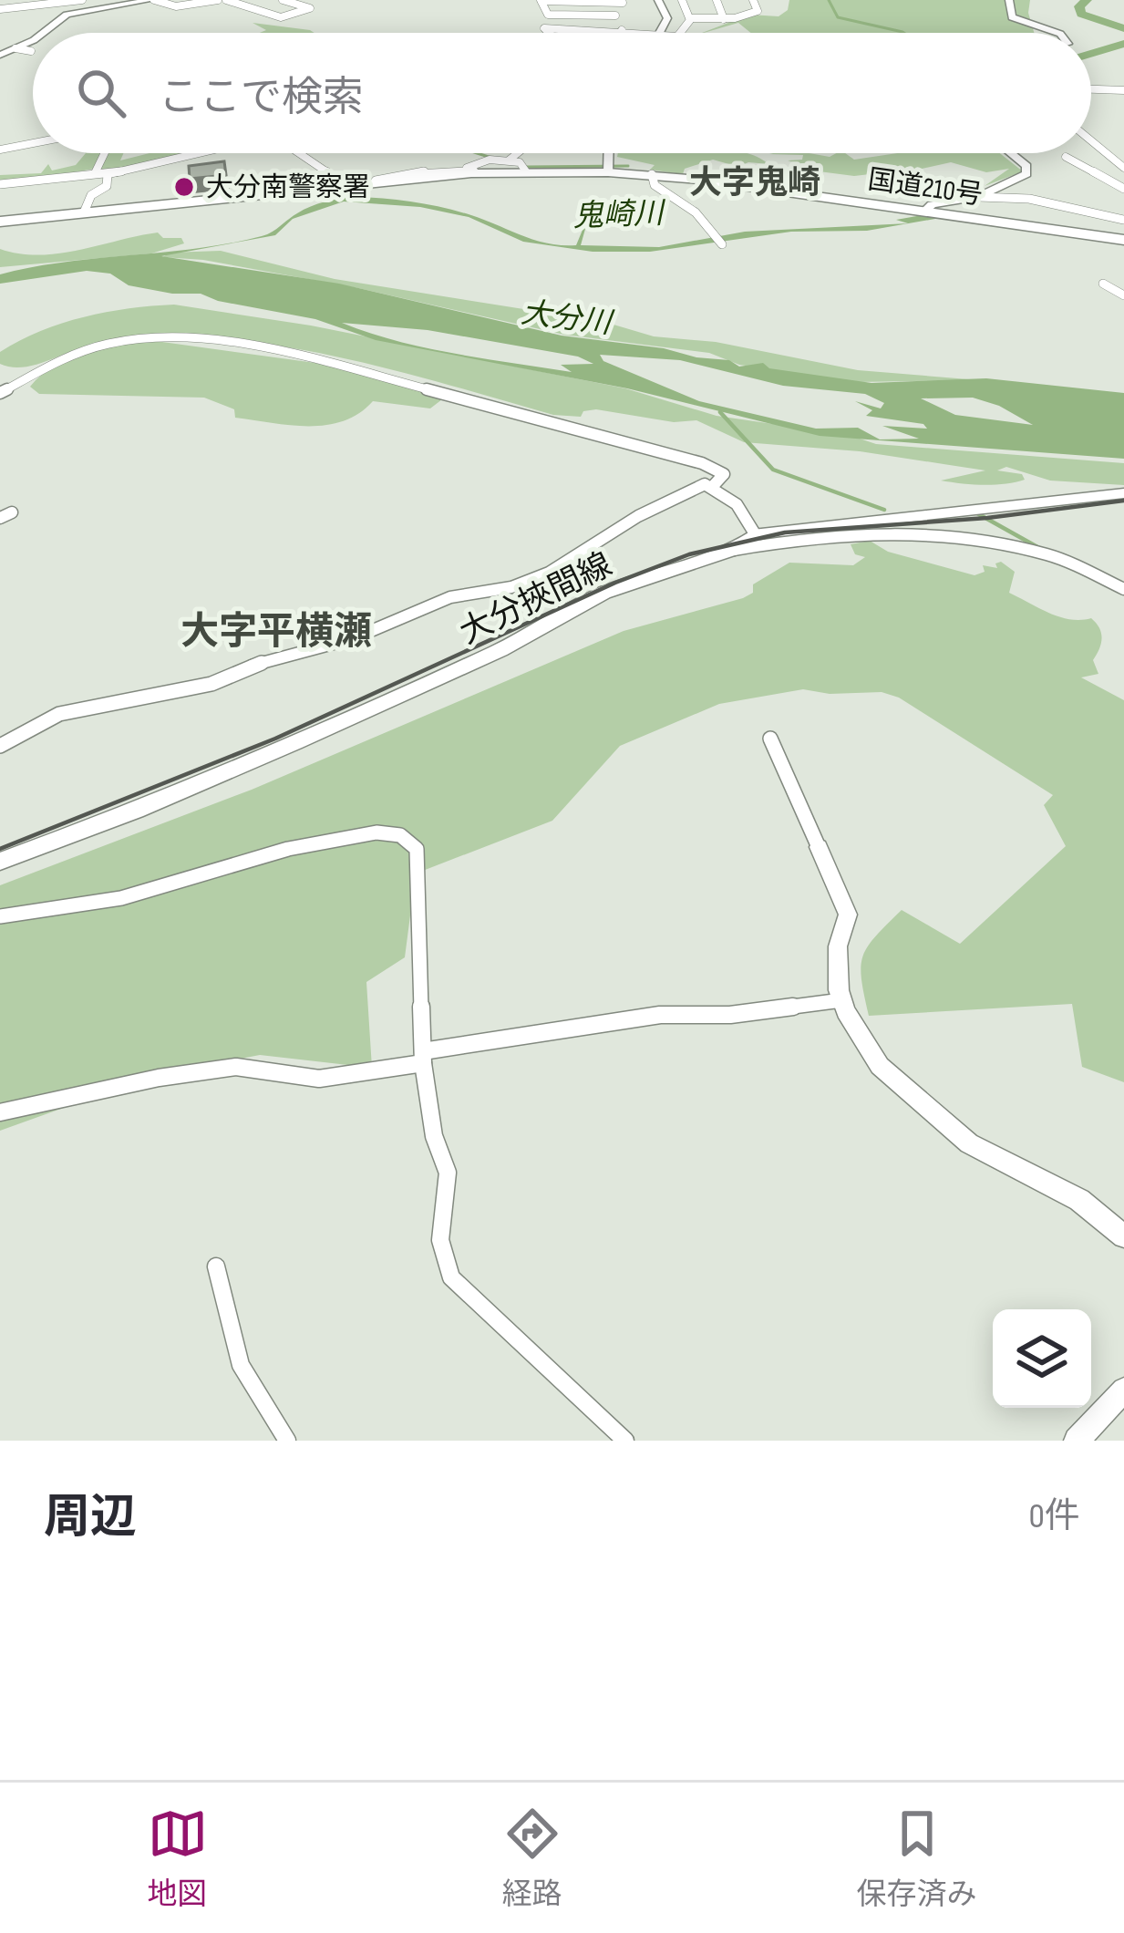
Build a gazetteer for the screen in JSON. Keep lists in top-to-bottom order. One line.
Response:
{"streets":{"highway":["国道210号"],"main road":["大分挾間線"]},"districts":["大字鬼崎","大字平横瀬"],"water":["鬼崎川","大分川"],"places":["大分南警察署"],"page":{"search":"ここで検索","heading":["周辺","0件"],"nav":["地図","経路","保存済み"]}}
